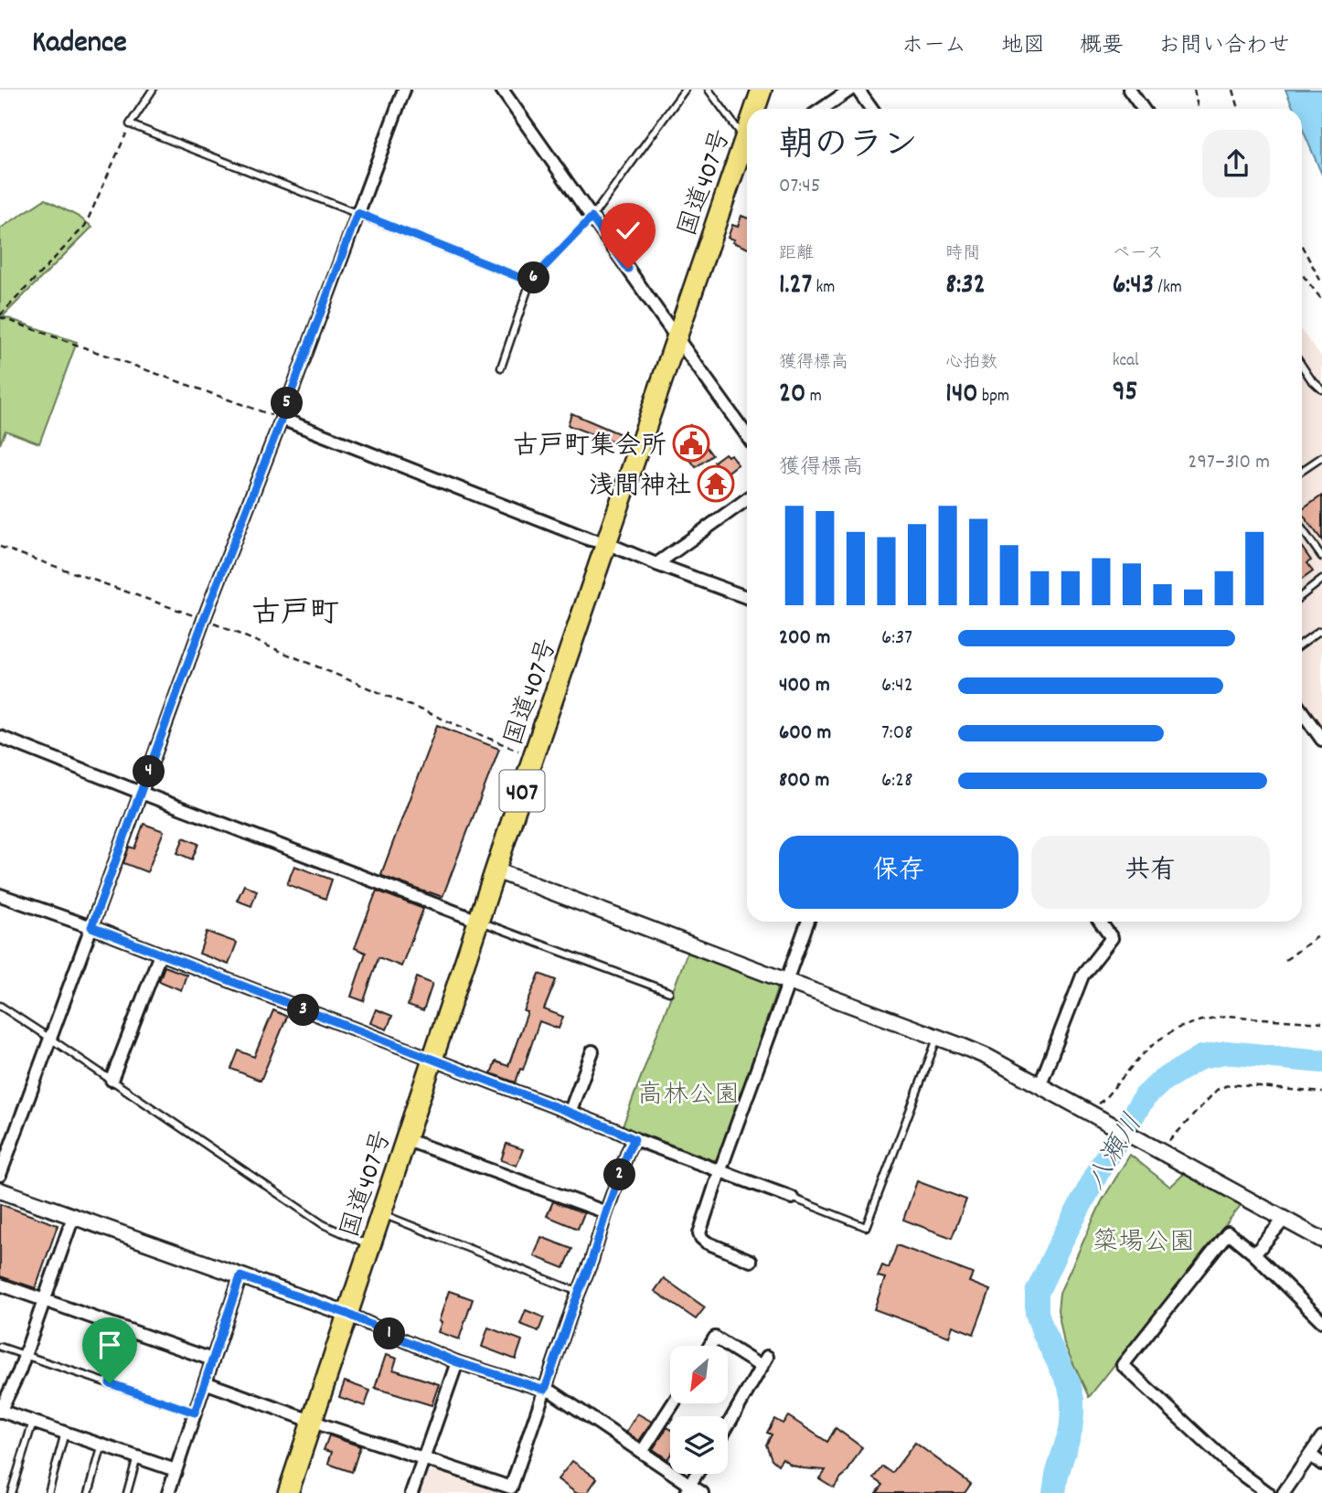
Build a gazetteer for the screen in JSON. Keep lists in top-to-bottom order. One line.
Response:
{"streets":{"highway":["国道407号","407"]},"districts":["古戸町"],"water":["八瀬川"],"parks":["高林公園","簗場公園"],"places":{"public building":["古戸町集会所"],"temple":["浅間神社"]},"north":"bottom left","page":{"header":"Kadence","nav":["ホーム","地図","概要","お問い合わせ"],"heading":["朝のラン","07:45"],"stats":[["距離","1.27 km"],["時間","8:32"],["ペース","6:43 /km"],["獲得標高","20 m"],["心拍数","140 bpm"],["kcal","95"]],"pins":["6","5","4","3","2","1"],"chart":["獲得標高","297–310 m"],"list":[{"name":"200 m","note":"6:37"},{"name":"400 m","note":"6:42"},{"name":"600 m","note":"7:08"},{"name":"800 m","note":"6:28"}],"buttons":["保存","共有"]}}
